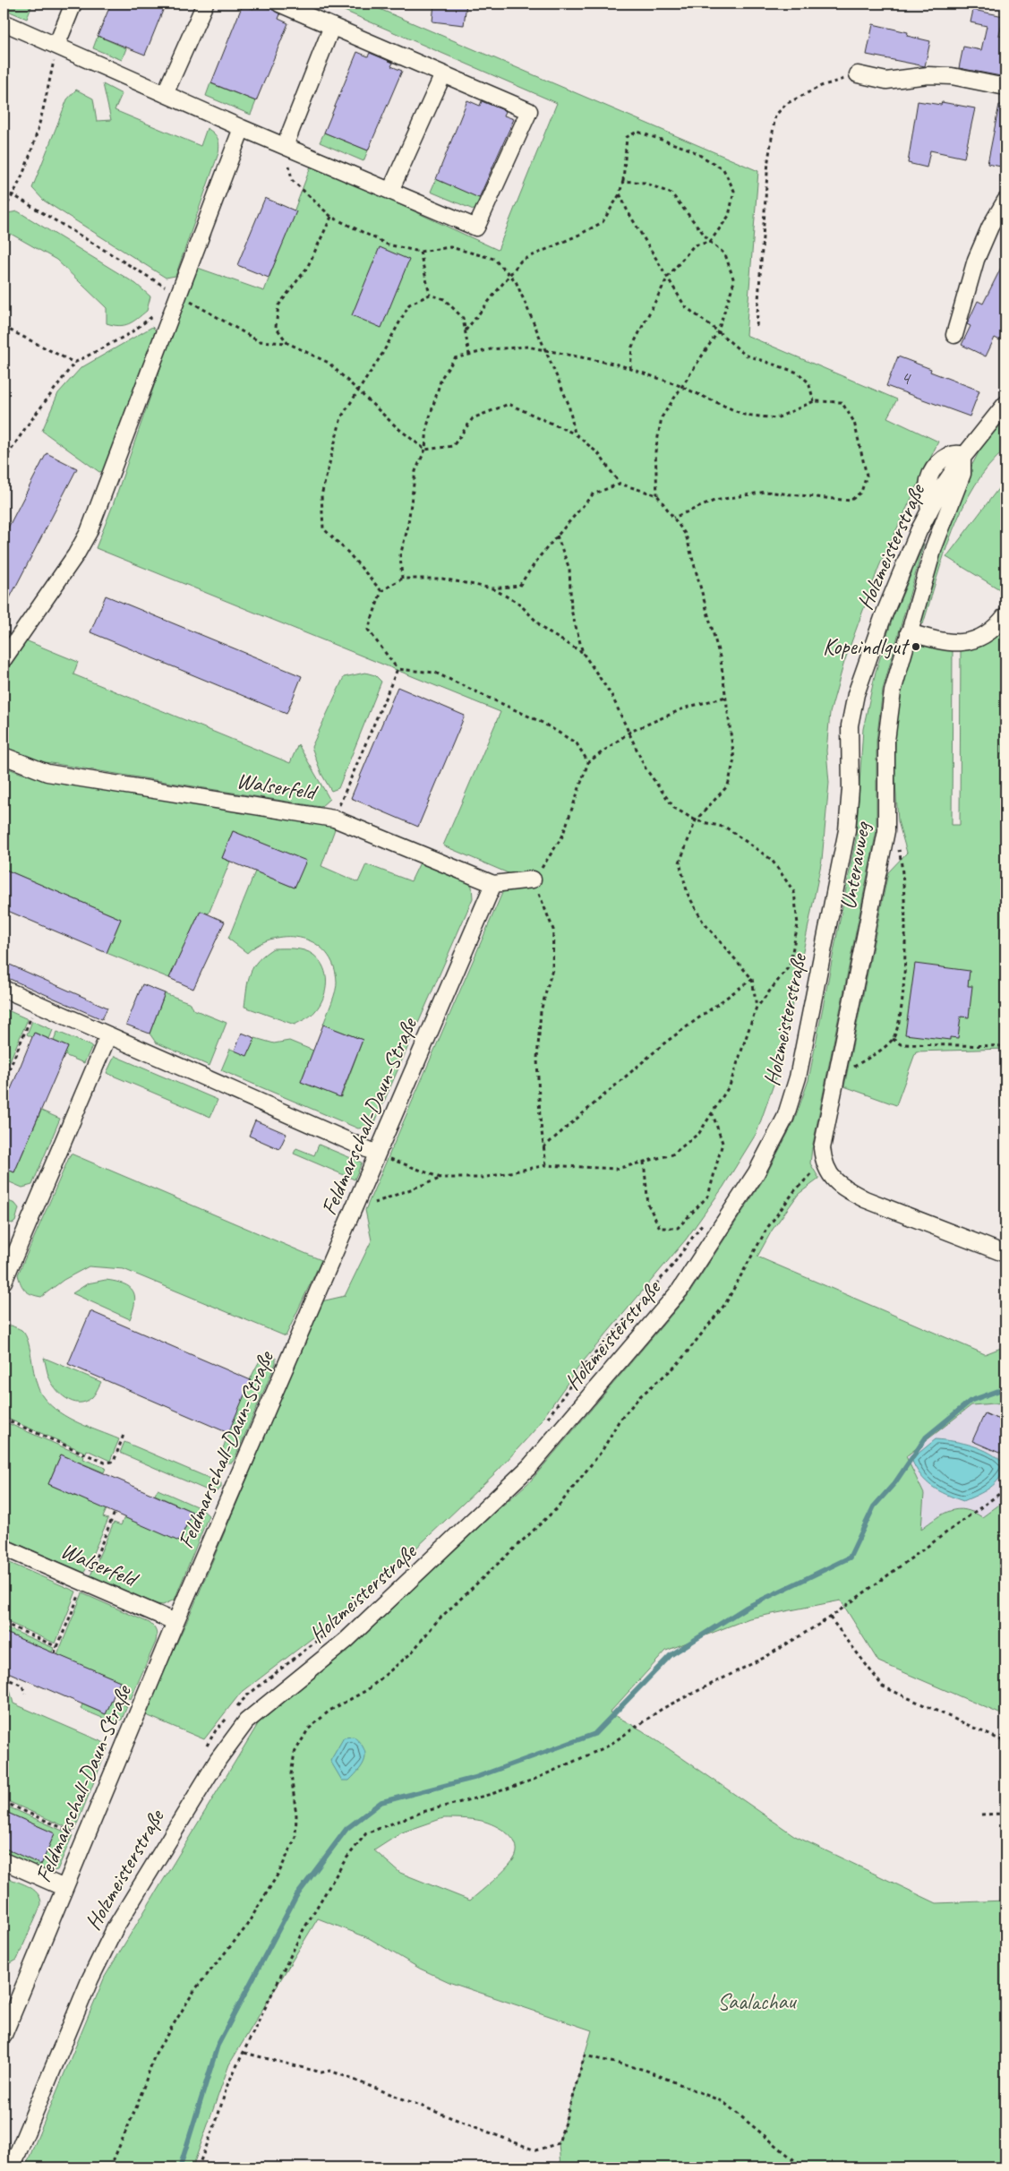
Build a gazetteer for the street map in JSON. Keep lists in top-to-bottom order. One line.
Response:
{"streets":{"street":["Holzmeisterstraße","Walserfeld","Unterauweg","Feldmarschall-Daun-Straße"]},"crossings":[["Holzmeisterstraße","Unterauweg"],["Walserfeld","Feldmarschall-Daun-Straße"]],"parks":["Saalachau"],"places":["Kopeindlgut"],"house_numbers":["4"]}
